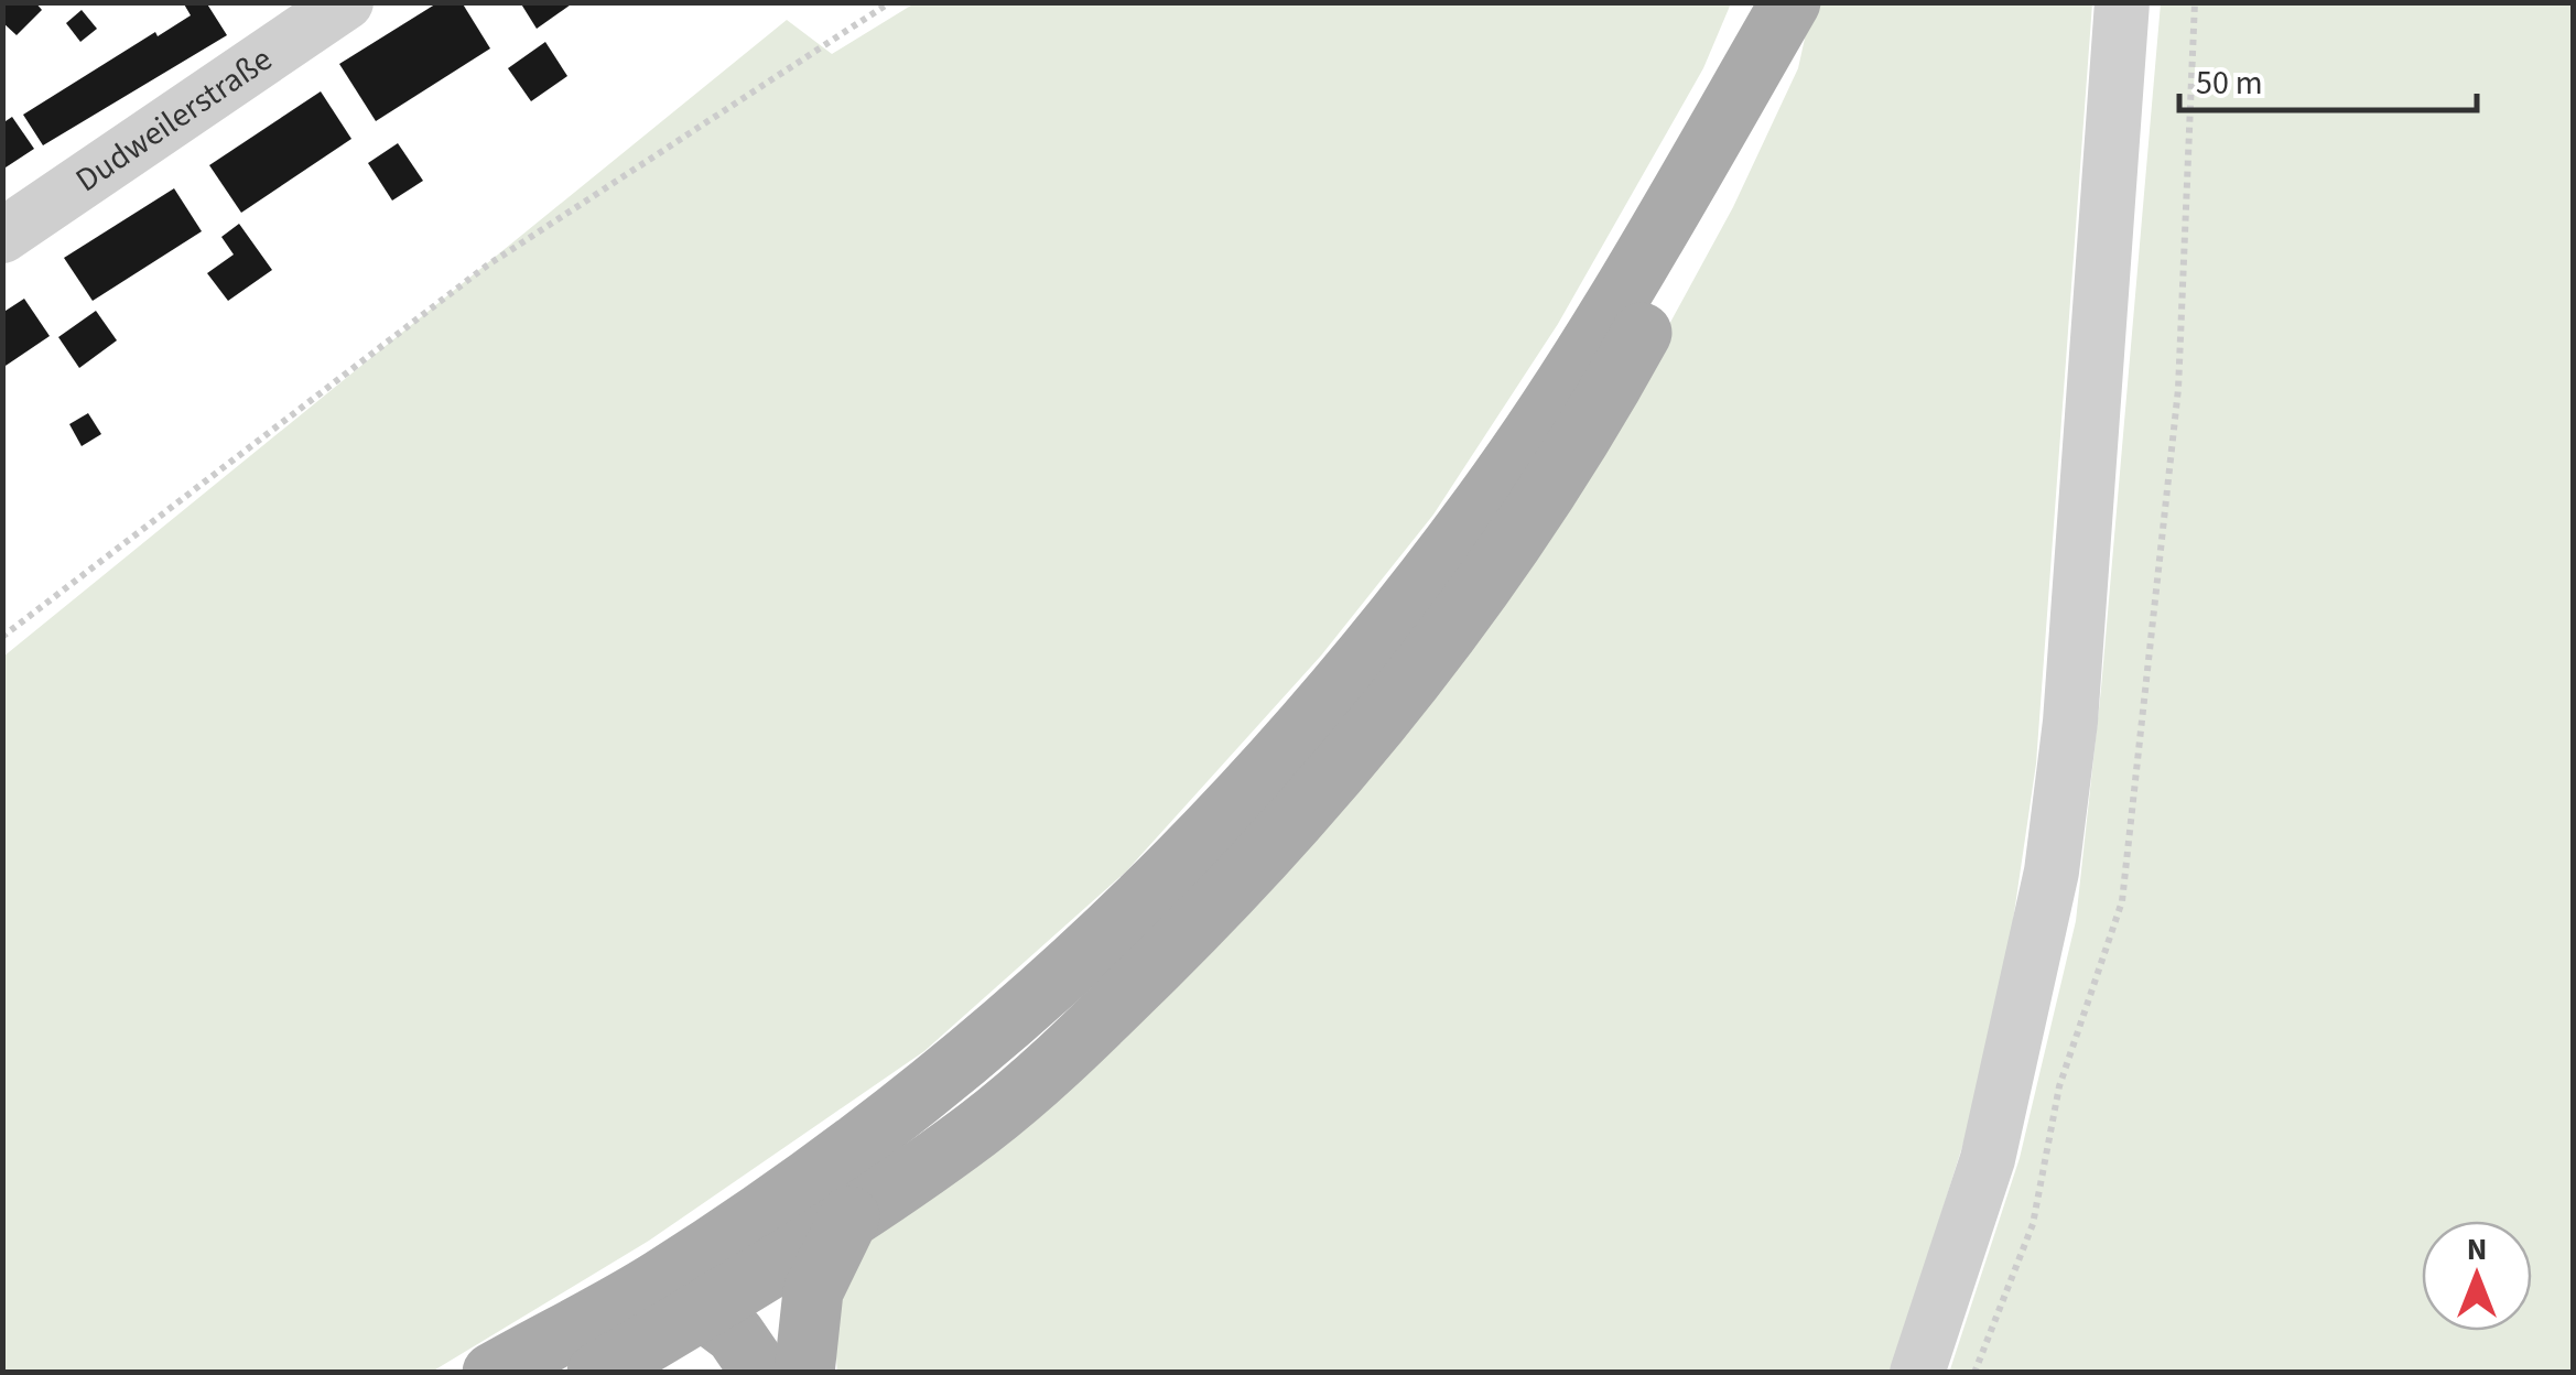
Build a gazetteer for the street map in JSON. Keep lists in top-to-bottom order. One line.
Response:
{"streets":{"street":["Dudweilerstraße"]},"scale_bar":"50 m","north":"top"}
